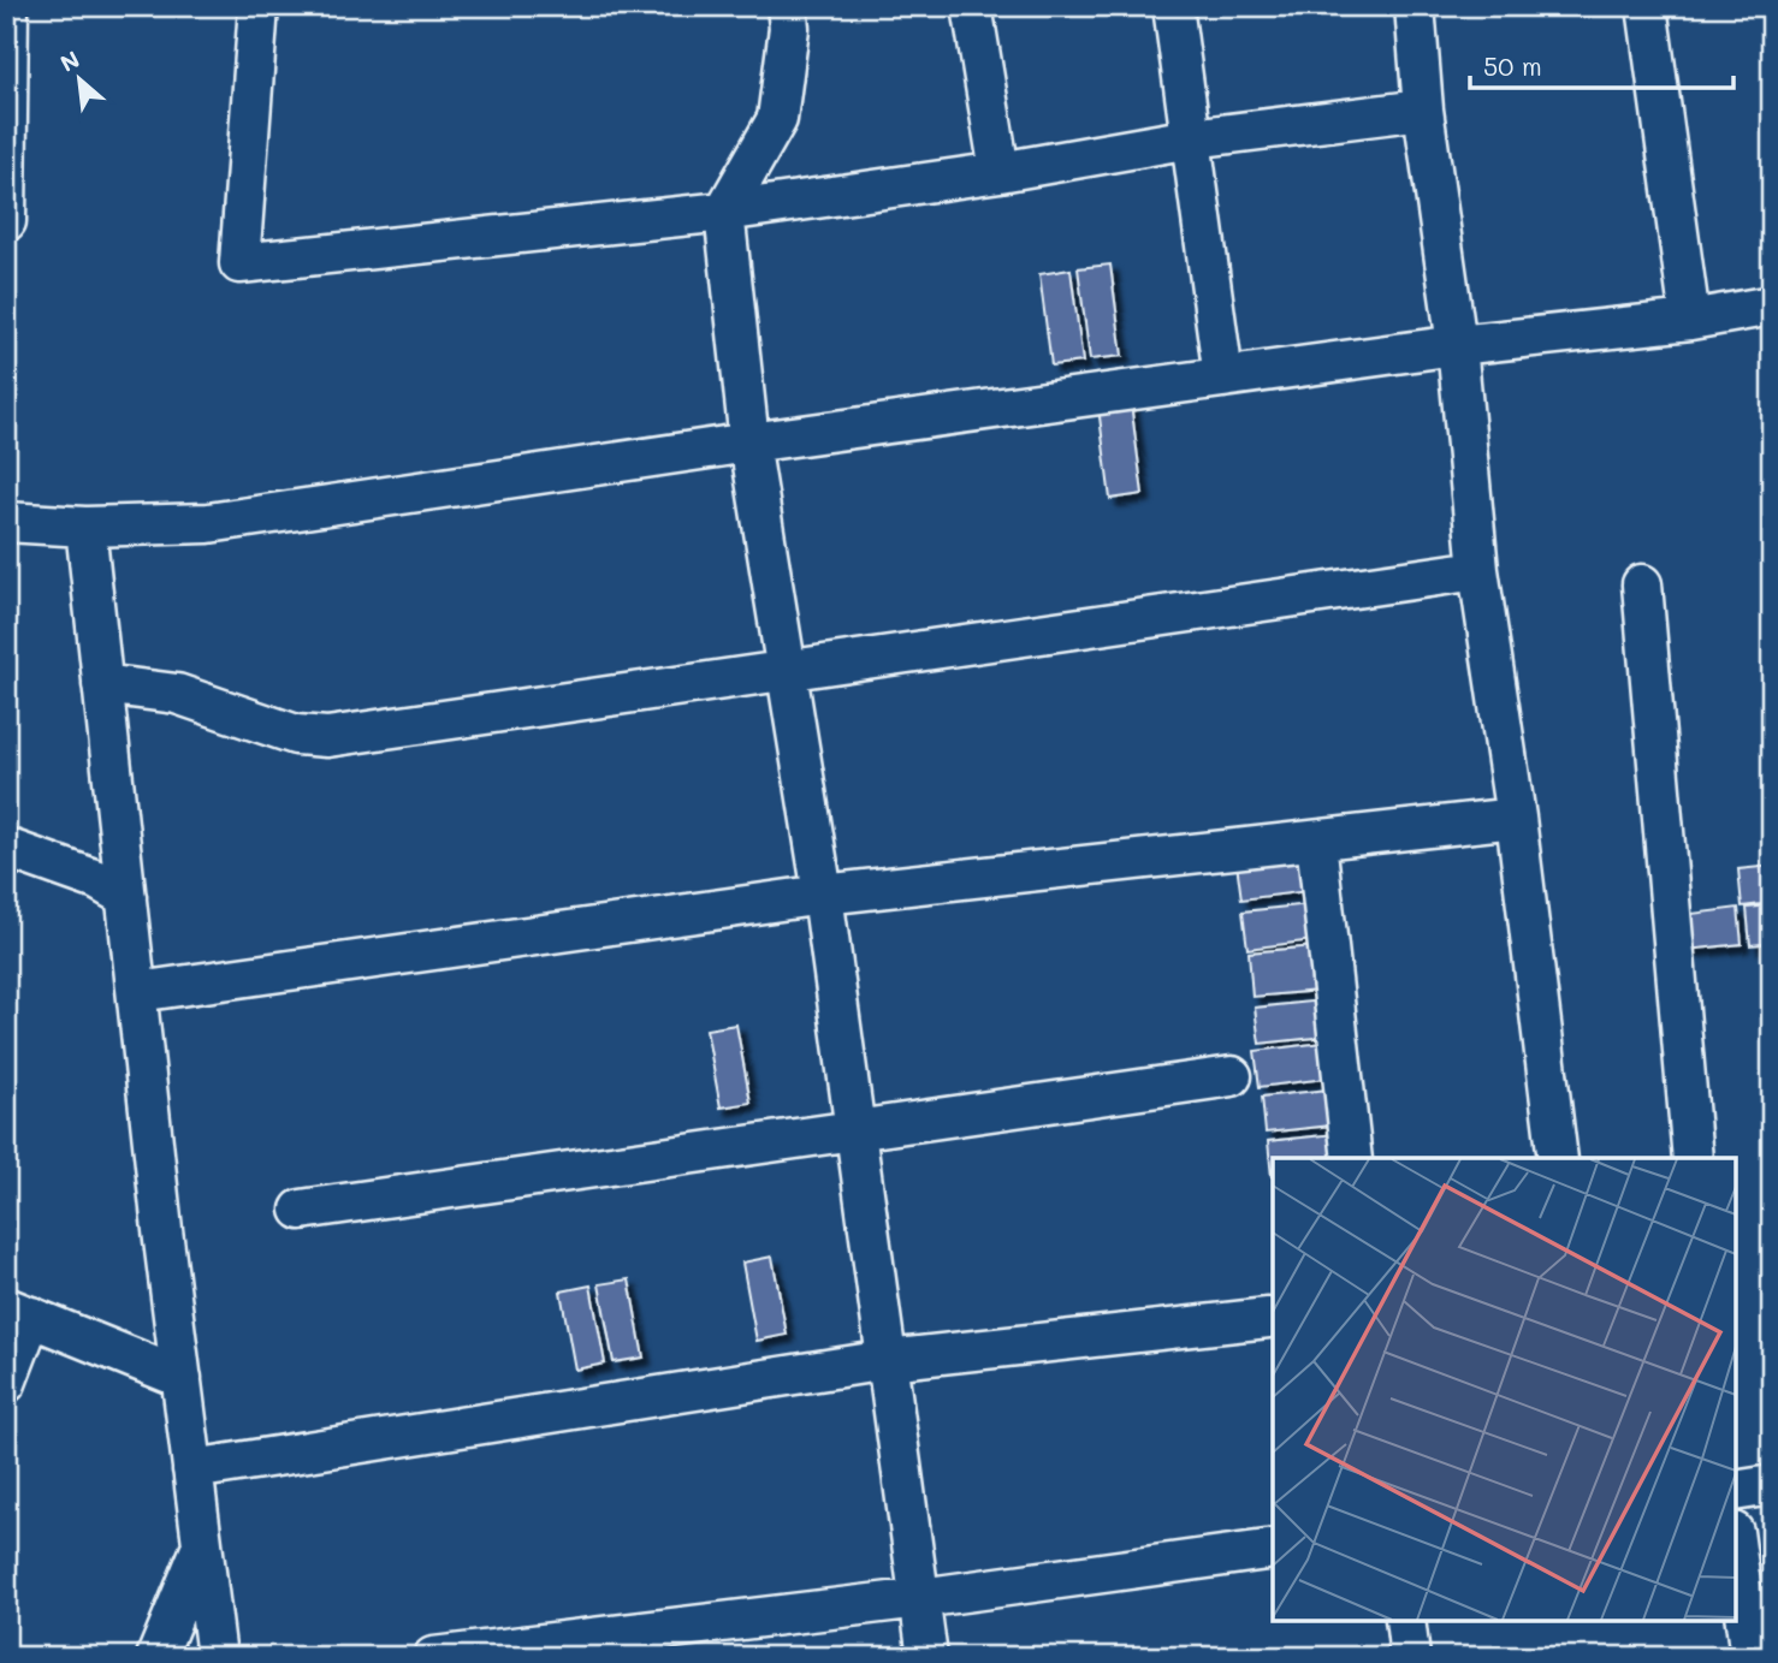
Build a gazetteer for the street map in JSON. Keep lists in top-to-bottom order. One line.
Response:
{"scale_bar":"50 m","north":"top left"}
